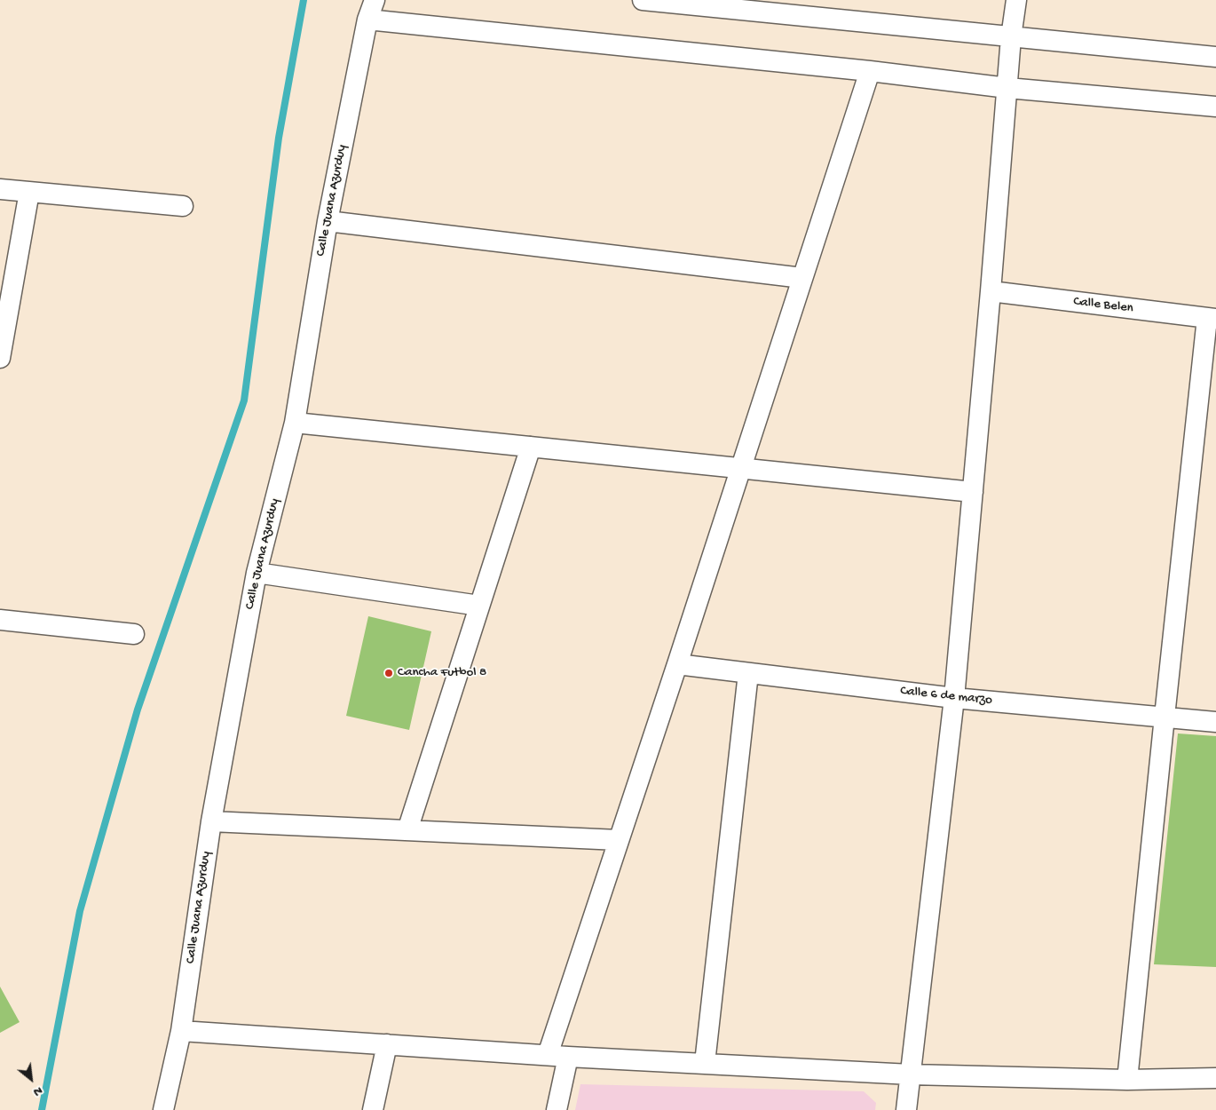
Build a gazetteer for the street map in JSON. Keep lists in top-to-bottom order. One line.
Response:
{"streets":{"street":["Calle Juana Azurduy","Calle Belen","Calle 6 de marzo"]},"places":["Cancha Futbol 8"],"north":"bottom right"}
